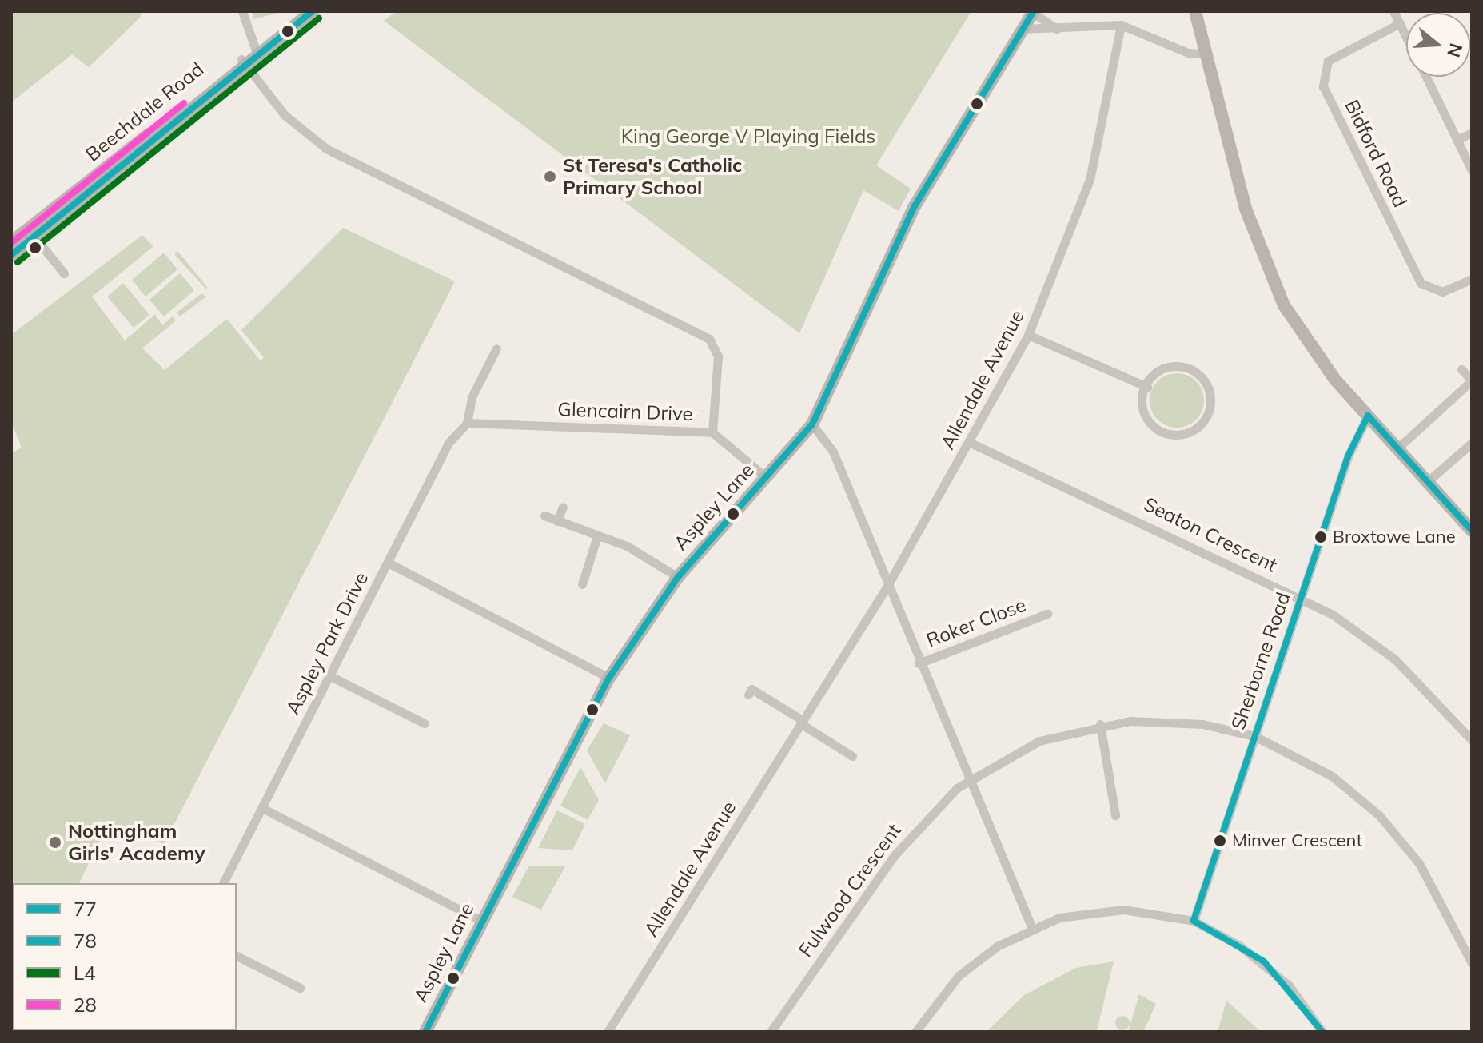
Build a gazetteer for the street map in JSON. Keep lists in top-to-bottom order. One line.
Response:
{"streets":{"main road":["Beechdale Road","Aspley Lane"],"street":["Bidford Road","Allendale Avenue","Glencairn Drive","Seaton Crescent","Roker Close","Aspley Park Drive","Sherborne Road","Fulwood Crescent"]},"crossings":[["Allendale Avenue","Seaton Crescent"],["Glencairn Drive","Aspley Lane"],["Glencairn Drive","Aspley Park Drive"],["Seaton Crescent","Sherborne Road"],["Sherborne Road","Fulwood Crescent"]],"parks":["King George V Playing Fields"],"places":["St Teresa's Catholic Primary School","Broxtowe Lane","Minver Crescent","Nottingham Girls' Academy"],"lines":["transit line 77","transit line L4","transit line 28","transit line 78"],"legend":["77","78","L4","28"],"north":"right"}
